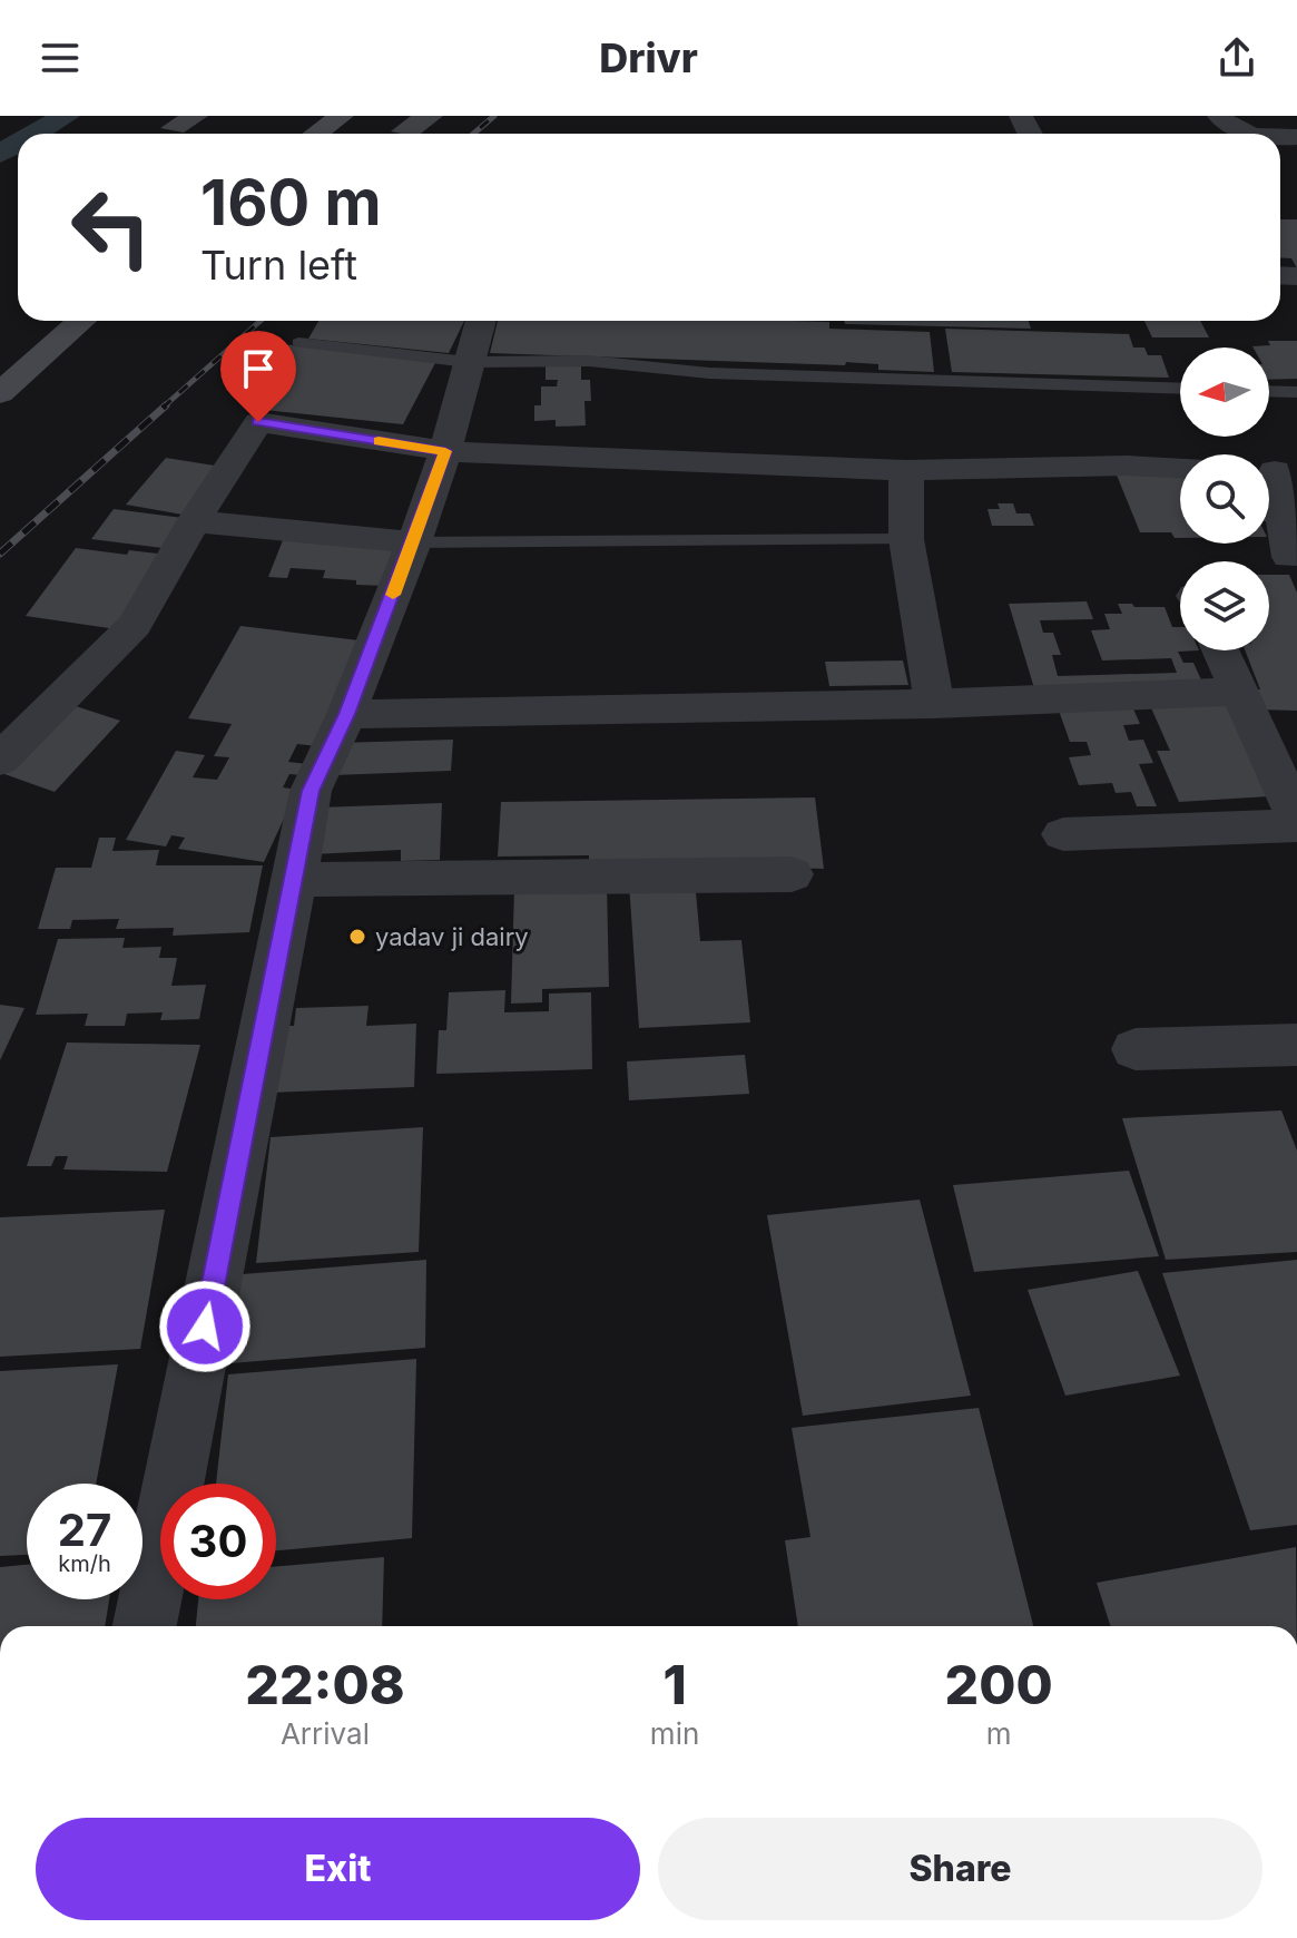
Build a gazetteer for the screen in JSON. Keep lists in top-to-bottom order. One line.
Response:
{"places":["yadav ji dairy"],"north":"left","page":{"header":"Drivr","turn":["160 m","Turn left"],"speed":"27 km/h","limit":"30","eta":["22:08","Arrival","1","min","200","m"],"buttons":["Exit","Share"]}}
